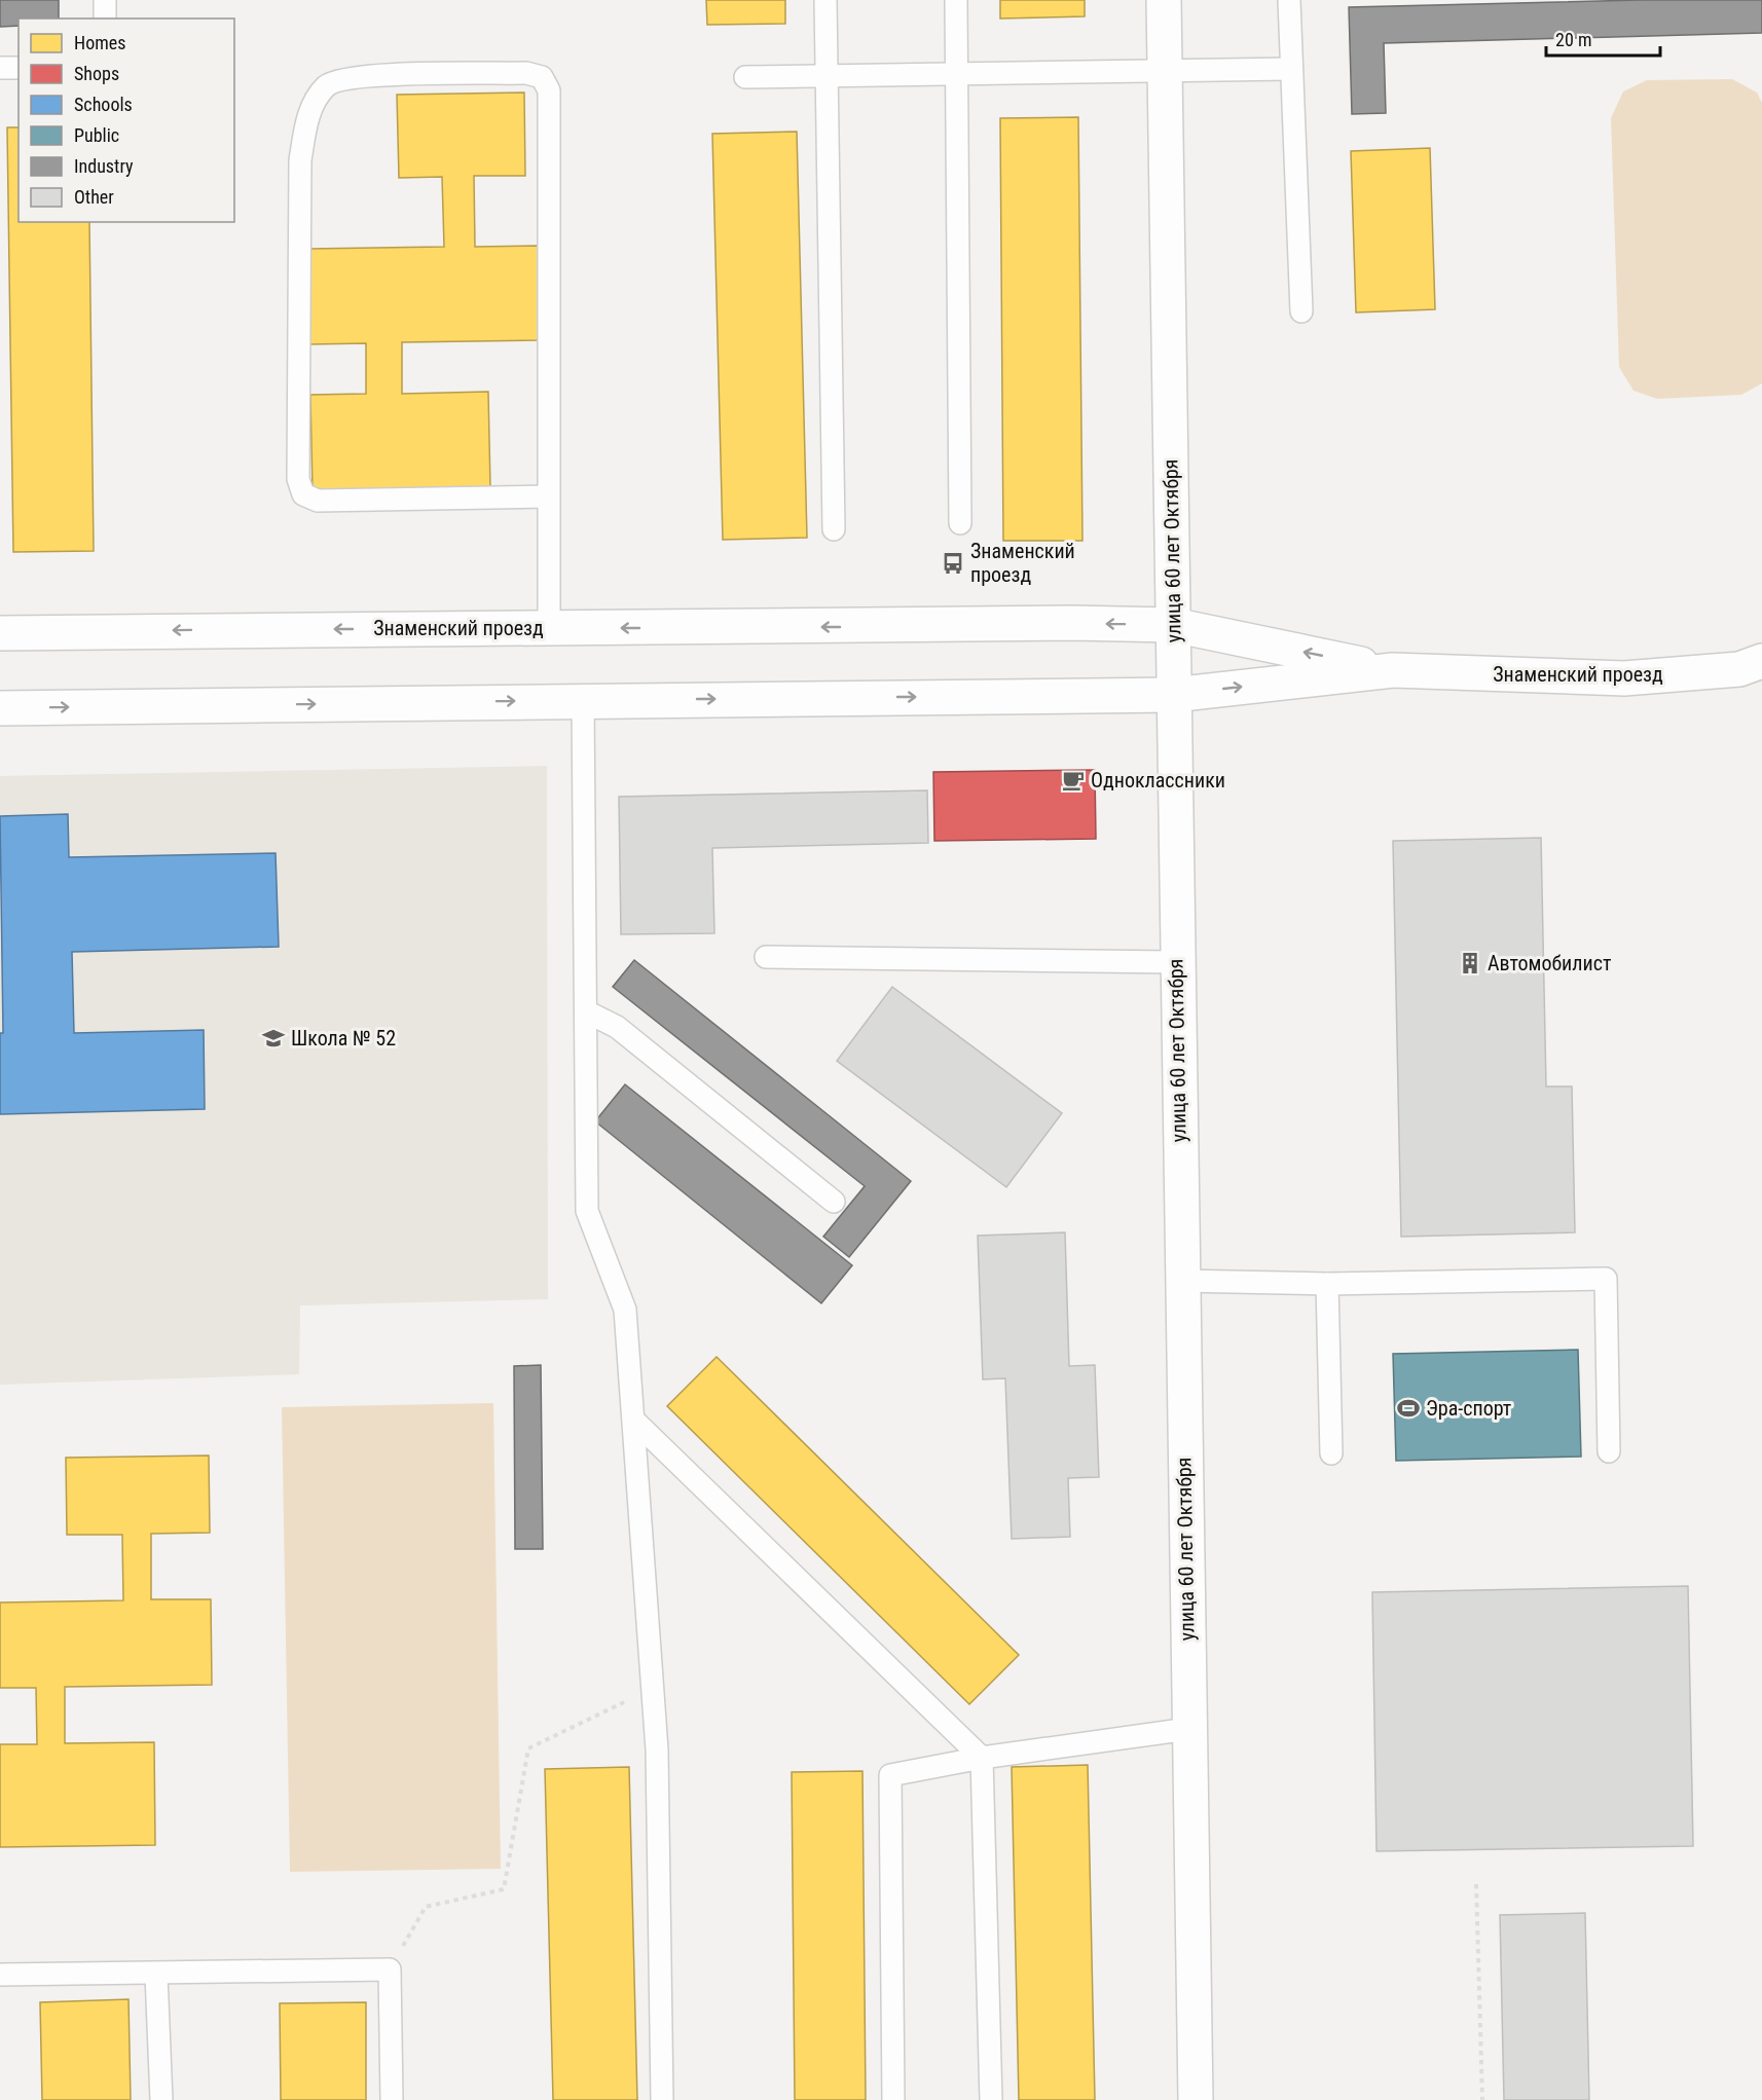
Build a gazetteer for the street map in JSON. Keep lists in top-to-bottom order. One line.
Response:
{"streets":{"main road":["улица 60 лет Октября","Знаменский проезд"]},"crossings":[["улица 60 лет Октября","Знаменский проезд"]],"places":{"bus stop":["Знаменский проезд"],"cafe":["Одноклассники"],"building":["Автомобилист"],"school or university":["Школа № 52"],"sports":["Эра-спорт"]},"legend":["Homes","Shops","Schools","Public","Industry","Other"],"scale_bar":"20 m"}
